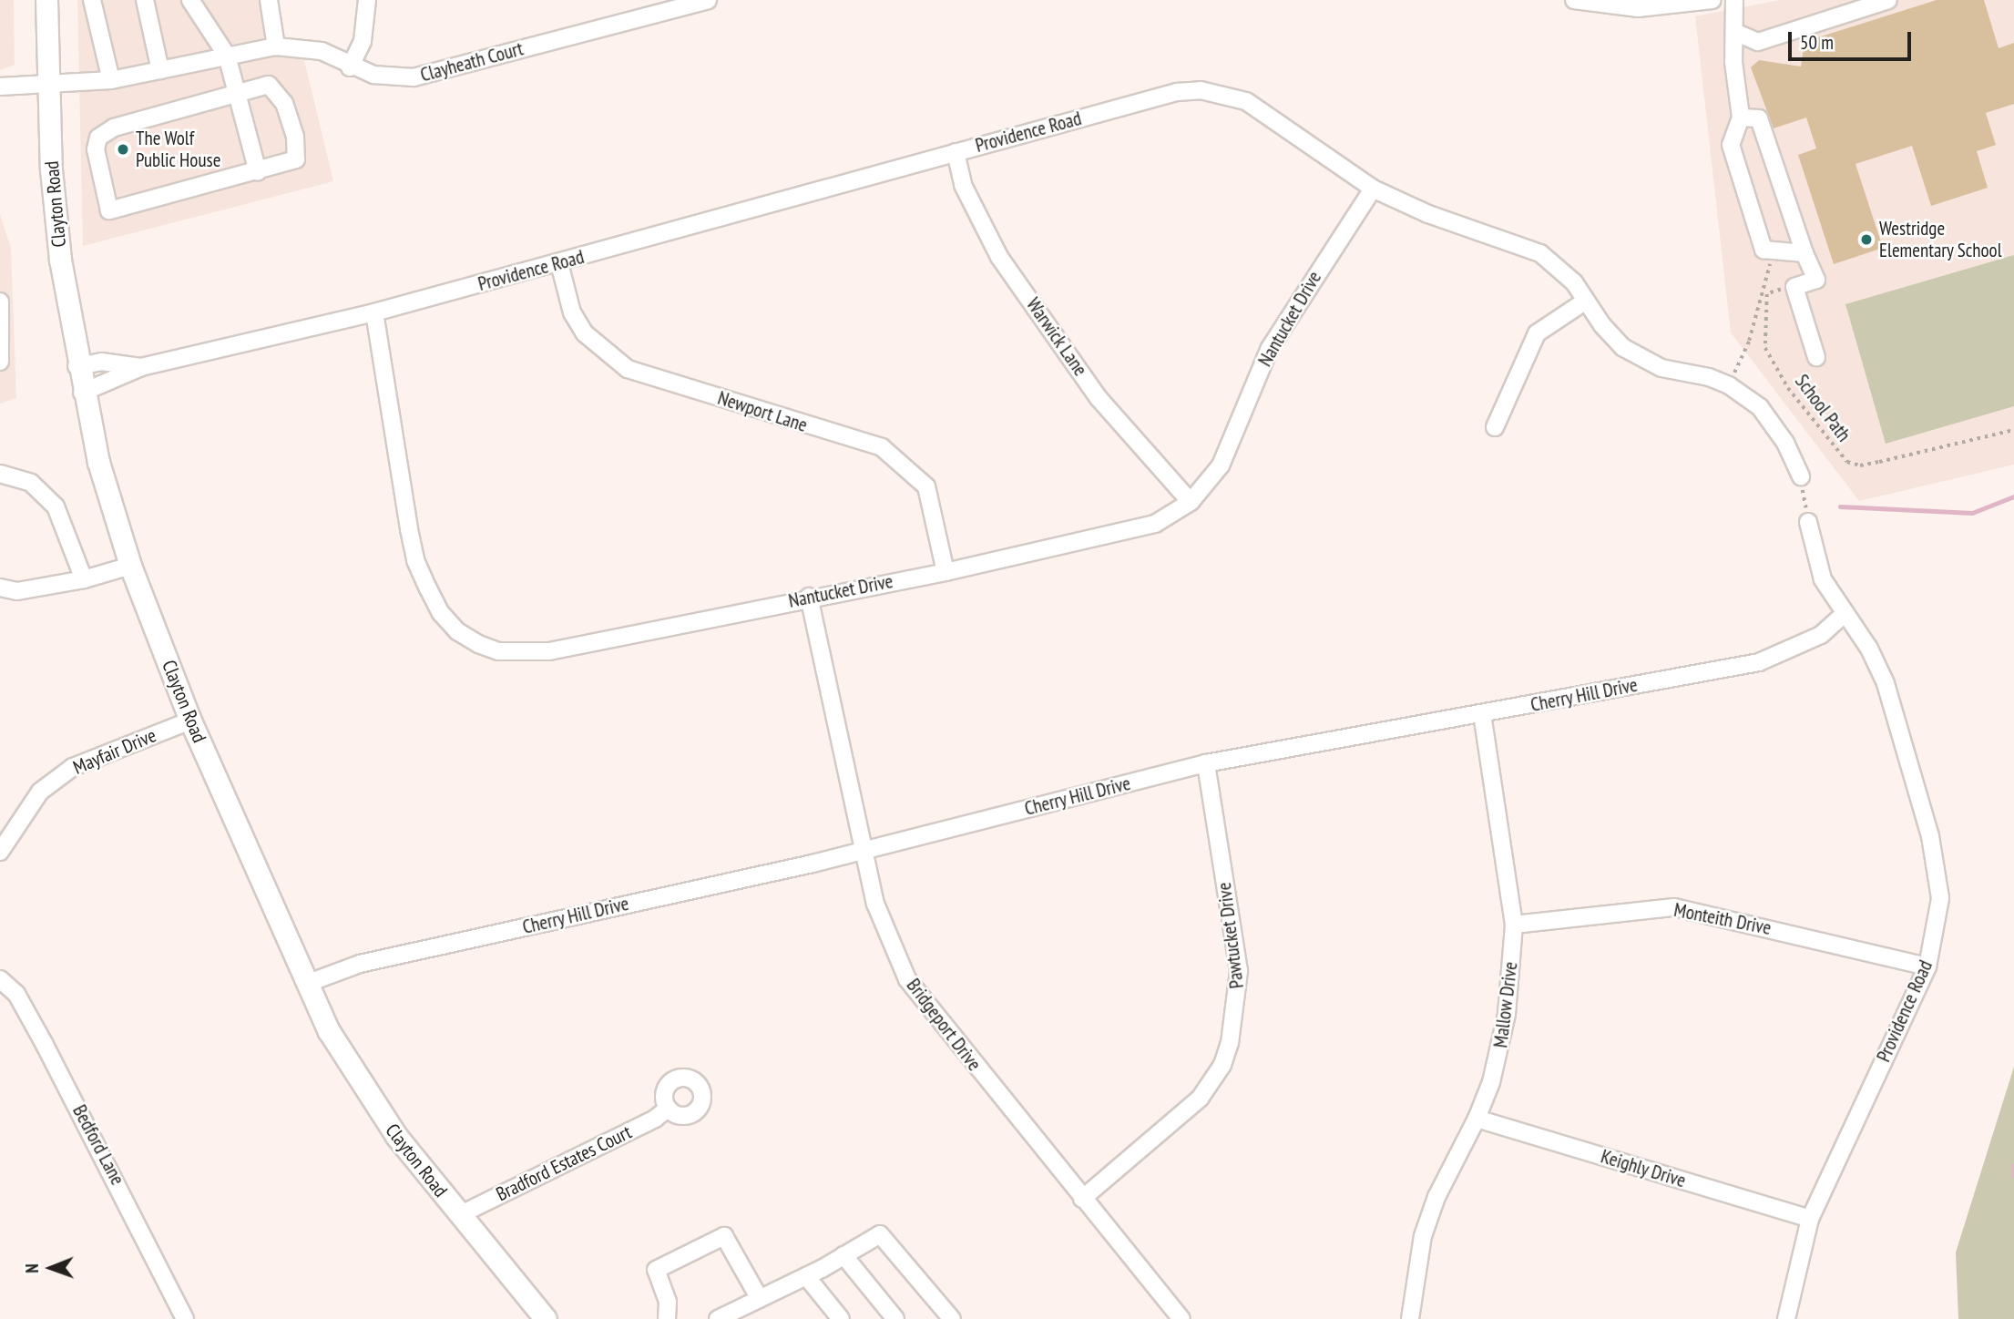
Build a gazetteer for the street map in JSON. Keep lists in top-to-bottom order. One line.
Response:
{"streets":{"main road":["Clayton Road"],"street":["Clayheath Court","Providence Road","Nantucket Drive","Warwick Lane","Newport Lane","Cherry Hill Drive","Mayfair Drive","Monteith Drive","Pawtucket Drive","Mallow Drive","Bridgeport Drive","Bedford Lane","Bradford Estates Court","Keighly Drive"],"path":["School Path"]},"crossings":[["Clayheath Court","Clayton Road"],["Providence Road","Clayton Road"],["Providence Road","Nantucket Drive"],["Providence Road","Warwick Lane"],["Providence Road","Newport Lane"],["Providence Road","Cherry Hill Drive"],["Providence Road","Monteith Drive"],["Providence Road","Keighly Drive"],["Clayton Road","Cherry Hill Drive"],["Clayton Road","Mayfair Drive"],["Clayton Road","Bradford Estates Court"],["Nantucket Drive","Warwick Lane"],["Nantucket Drive","Newport Lane"],["Nantucket Drive","Bridgeport Drive"],["Cherry Hill Drive","Pawtucket Drive"],["Cherry Hill Drive","Mallow Drive"],["Cherry Hill Drive","Bridgeport Drive"],["Monteith Drive","Mallow Drive"],["Pawtucket Drive","Bridgeport Drive"],["Mallow Drive","Keighly Drive"]],"places":["The Wolf Public House","Westridge Elementary School"],"scale_bar":"50 m","north":"left"}
